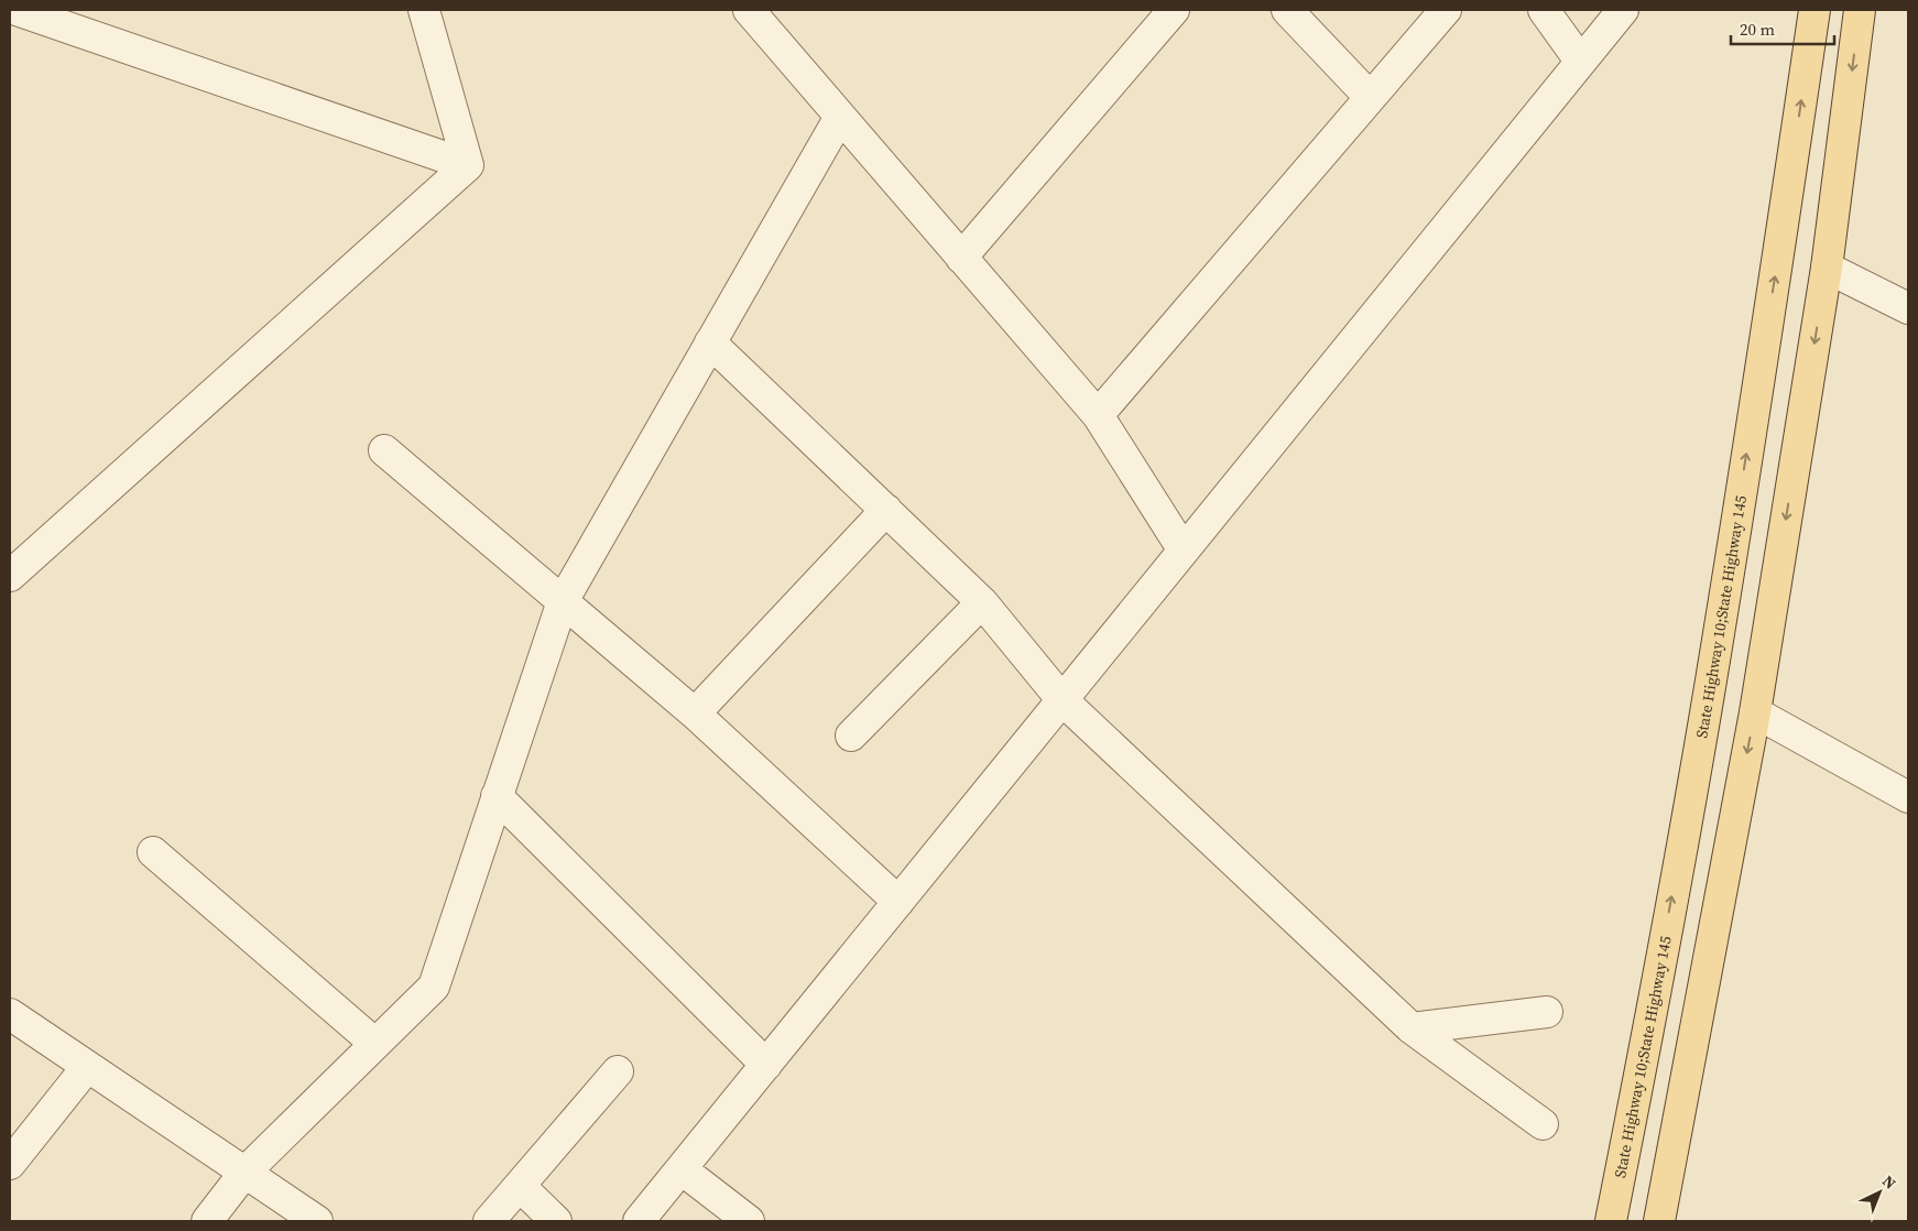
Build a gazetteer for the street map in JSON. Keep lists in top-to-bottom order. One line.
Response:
{"streets":{"main road":["State Highway 10;State Highway 145"]},"scale_bar":"20 m","north":"top right"}
